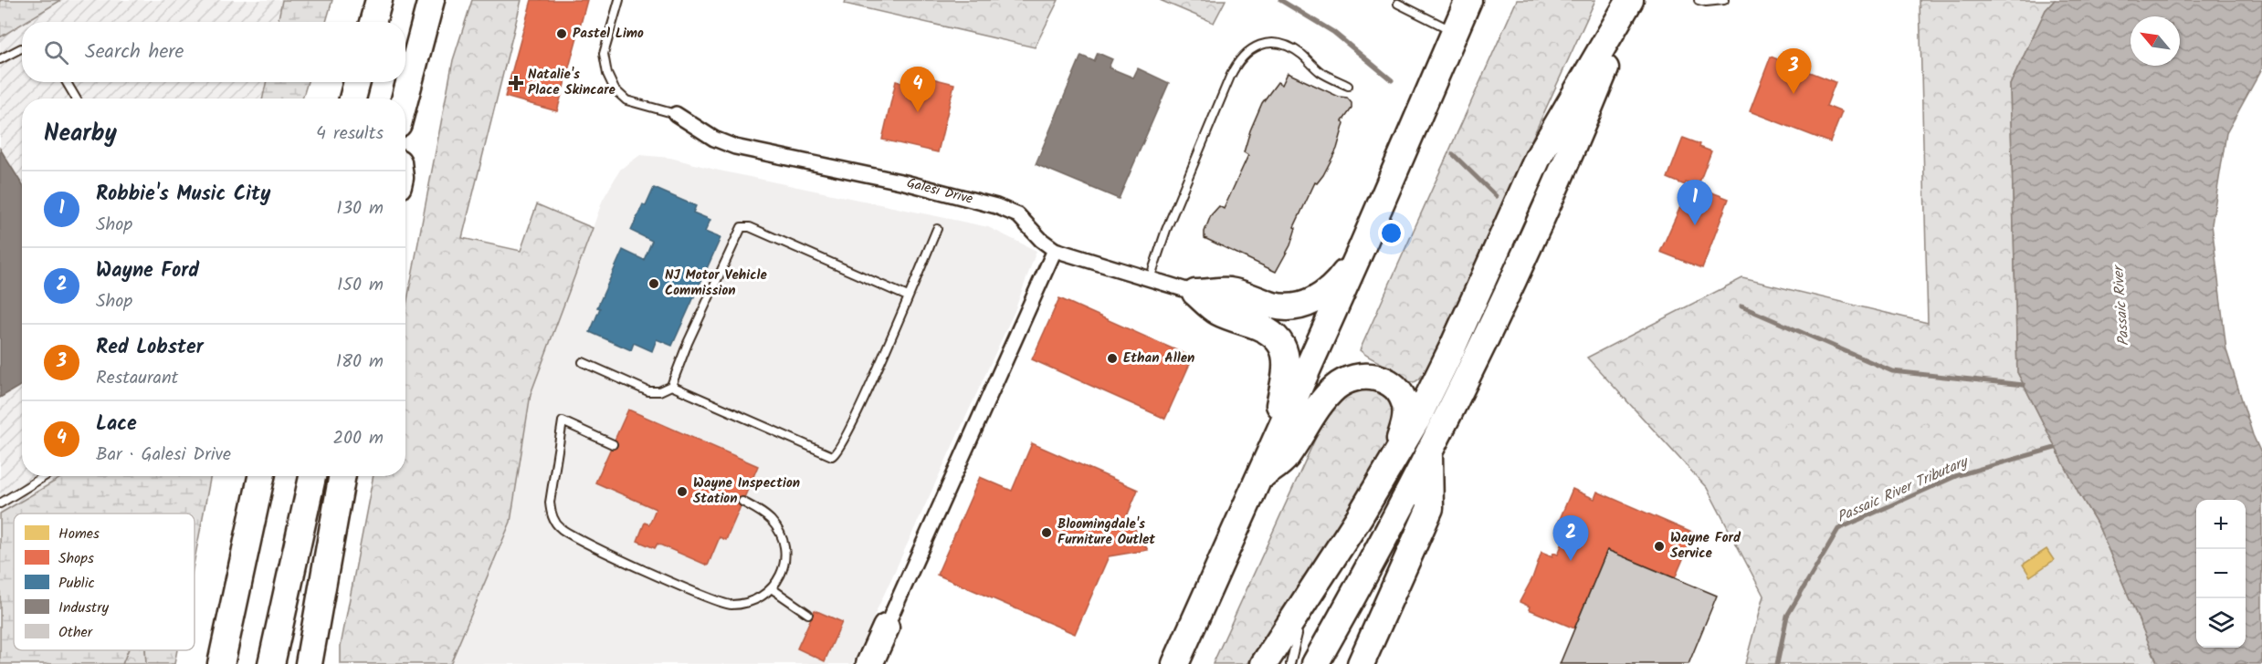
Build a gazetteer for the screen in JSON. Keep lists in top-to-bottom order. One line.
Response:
{"streets":{"street":["Galesi Drive"]},"water":["Passaic River","Passaic River Tributary"],"places":{"other":["Pastel Limo","NJ Motor Vehicle Commission","Ethan Allen","Wayne Inspection Station","Bloomingdale's Furniture Outlet","Wayne Ford Service"],"health":["Natalie's Place Skincare"]},"legend":["Homes","Shops","Public","Industry","Other"],"north":"top left","page":{"search":"Search here","pins":["3","4","1","2"],"heading":["Nearby","4 results"],"list":[{"mark":"1","name":"Robbie's Music City","note":"Shop","value":"130 m"},{"mark":"2","name":"Wayne Ford","note":"Shop","value":"150 m"},{"mark":"3","name":"Red Lobster","note":"Restaurant","value":"180 m"},{"mark":"4","name":"Lace","note":"Bar · Galesi Drive","value":"200 m"}],"map_buttons":["+","−"]}}
